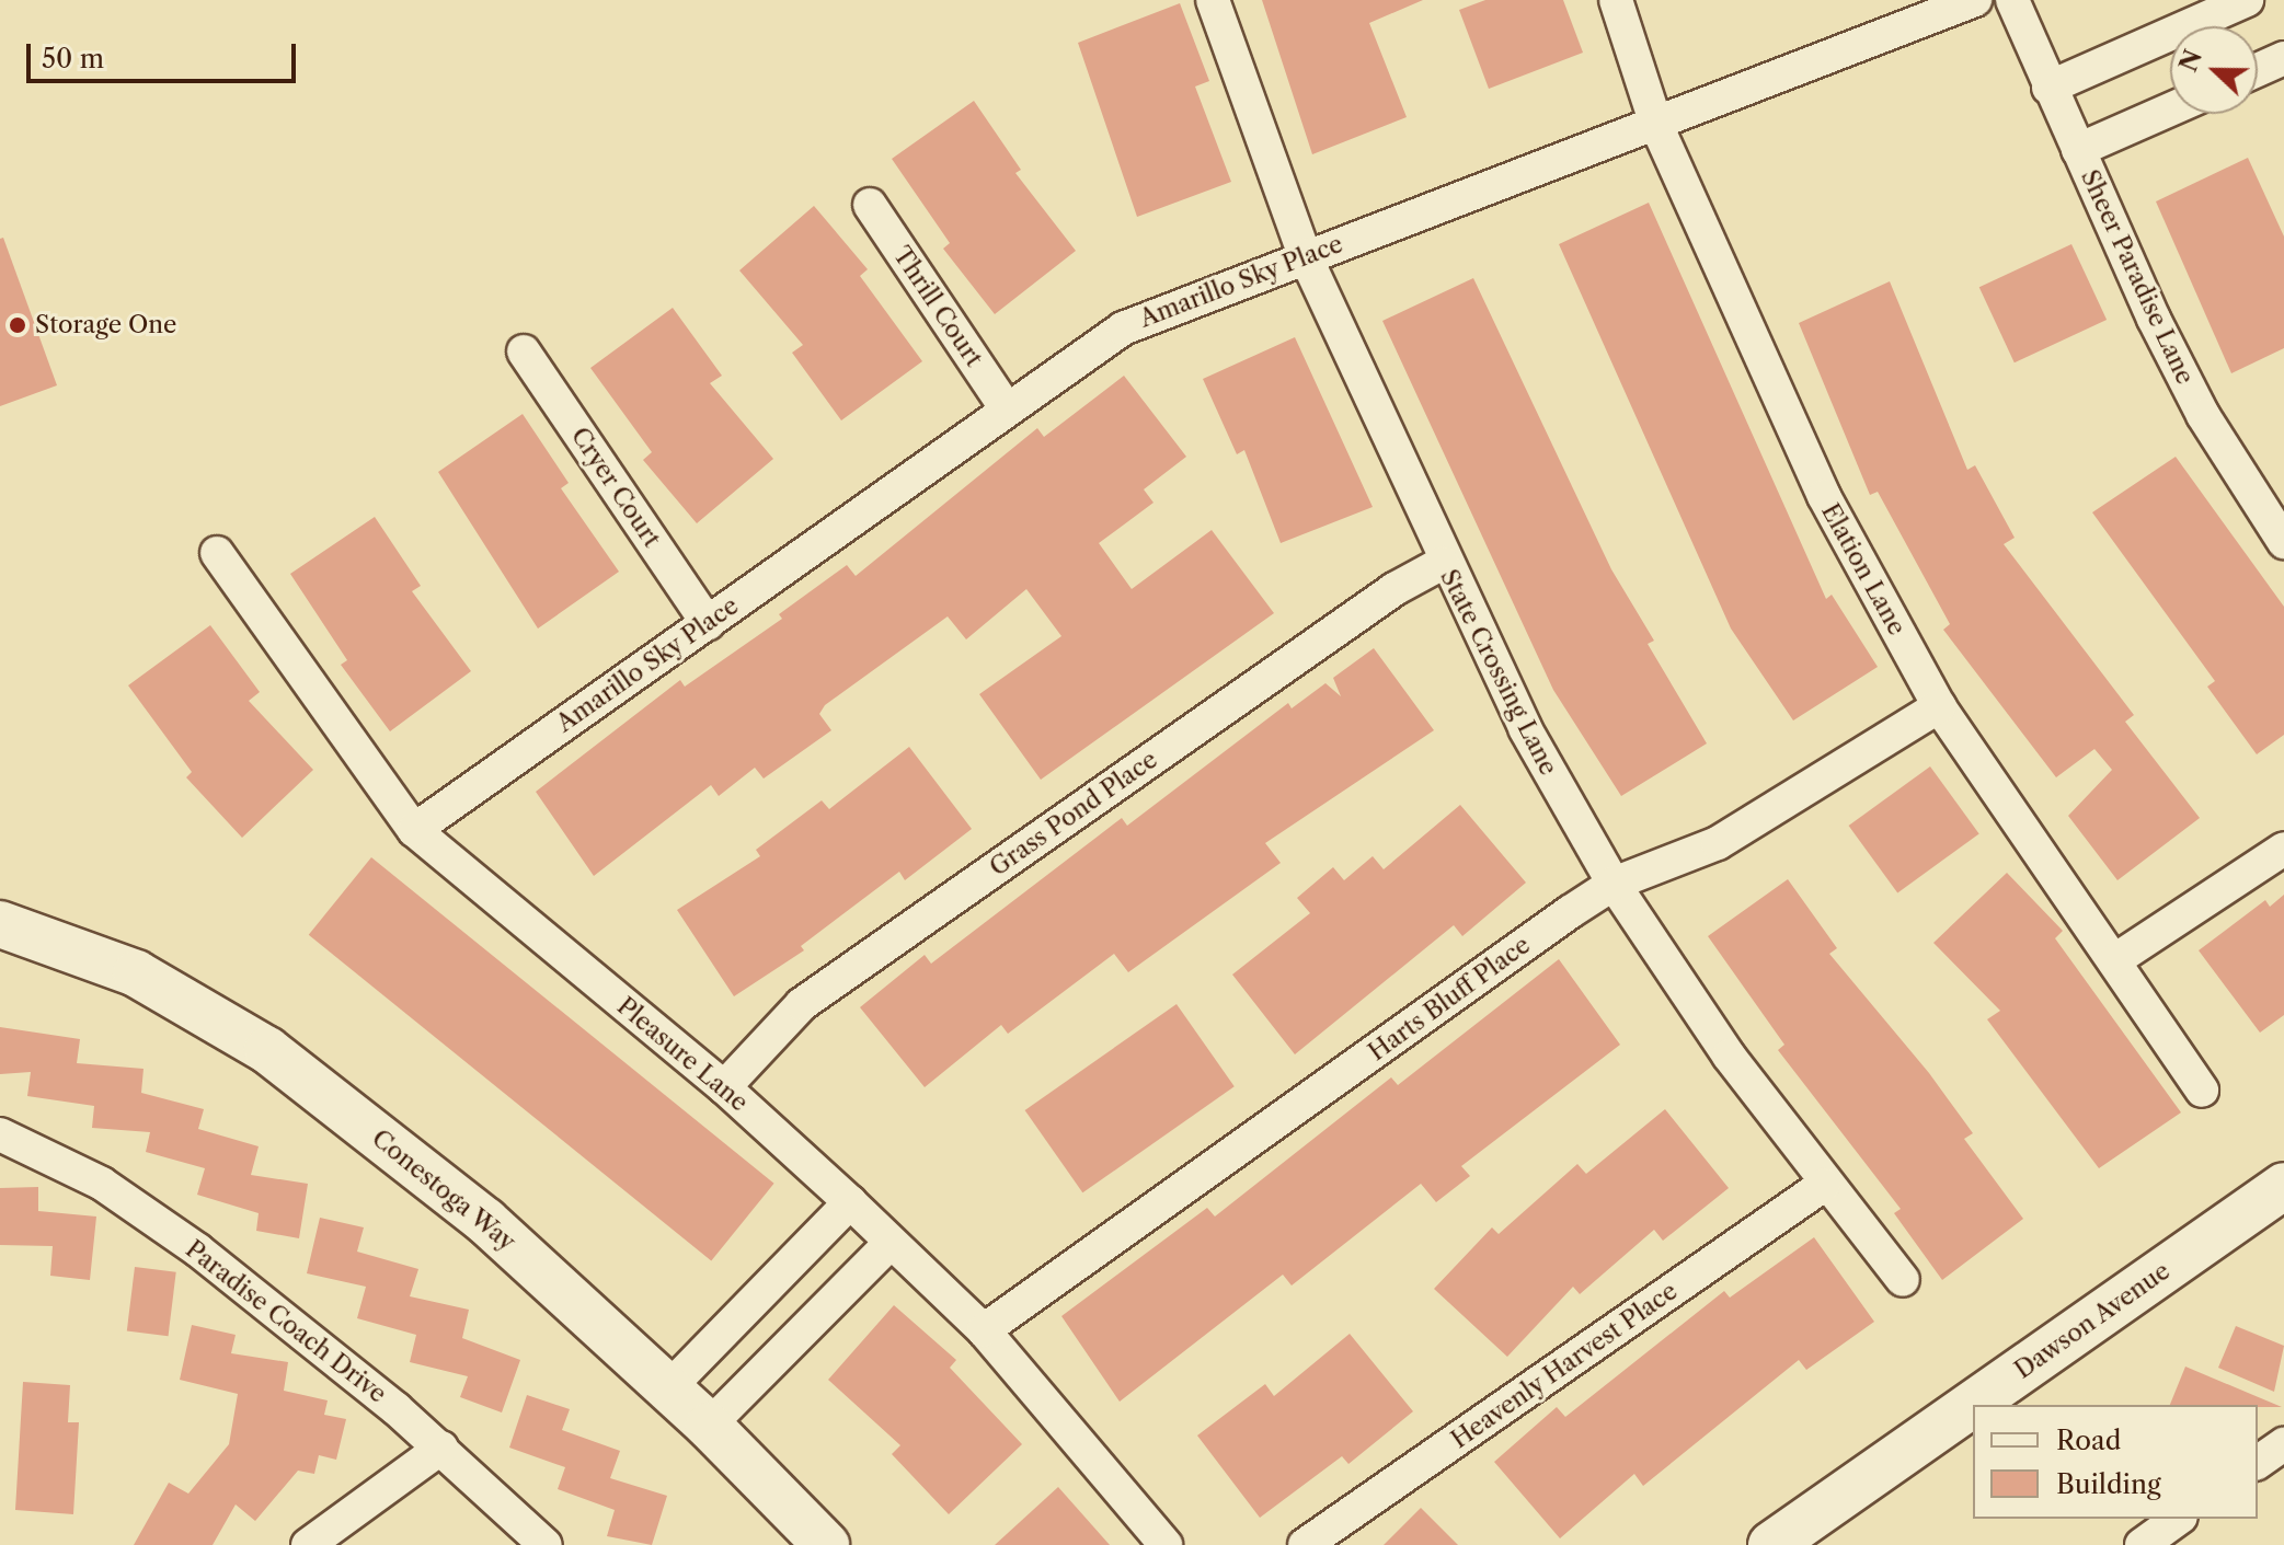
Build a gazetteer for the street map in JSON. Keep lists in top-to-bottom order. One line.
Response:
{"streets":{"street":["Sheer Paradise Lane","Amarillo Sky Place","Thrill Court","Cryer Court","Elation Lane","State Crossing Lane","Grass Pond Place","Harts Bluff Place","Pleasure Lane","Conestoga Way","Dawson Avenue","Paradise Coach Drive","Heavenly Harvest Place"]},"crossings":[["Amarillo Sky Place","Thrill Court"],["Amarillo Sky Place","Cryer Court"],["Amarillo Sky Place","Elation Lane"],["Amarillo Sky Place","State Crossing Lane"],["Amarillo Sky Place","Pleasure Lane"],["Elation Lane","Harts Bluff Place"],["State Crossing Lane","Grass Pond Place"],["State Crossing Lane","Harts Bluff Place"],["State Crossing Lane","Heavenly Harvest Place"],["Grass Pond Place","Pleasure Lane"],["Harts Bluff Place","Pleasure Lane"]],"places":["Storage One"],"legend":["Road","Building"],"scale_bar":"50 m","north":"left"}
